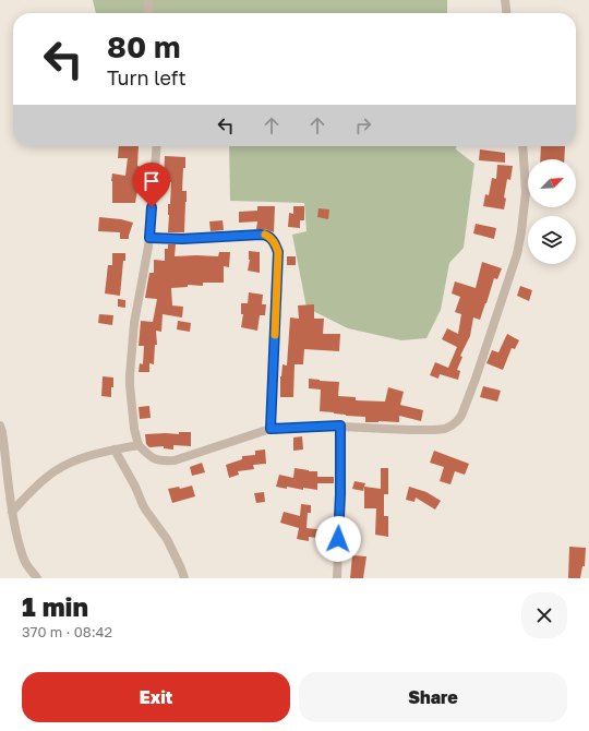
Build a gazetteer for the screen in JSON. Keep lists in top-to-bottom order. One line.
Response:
{"north":"top right","page":{"turn":["80 m","Turn left"],"heading":["1 min","370 m · 08:42"],"buttons":["Exit","Share"]}}
